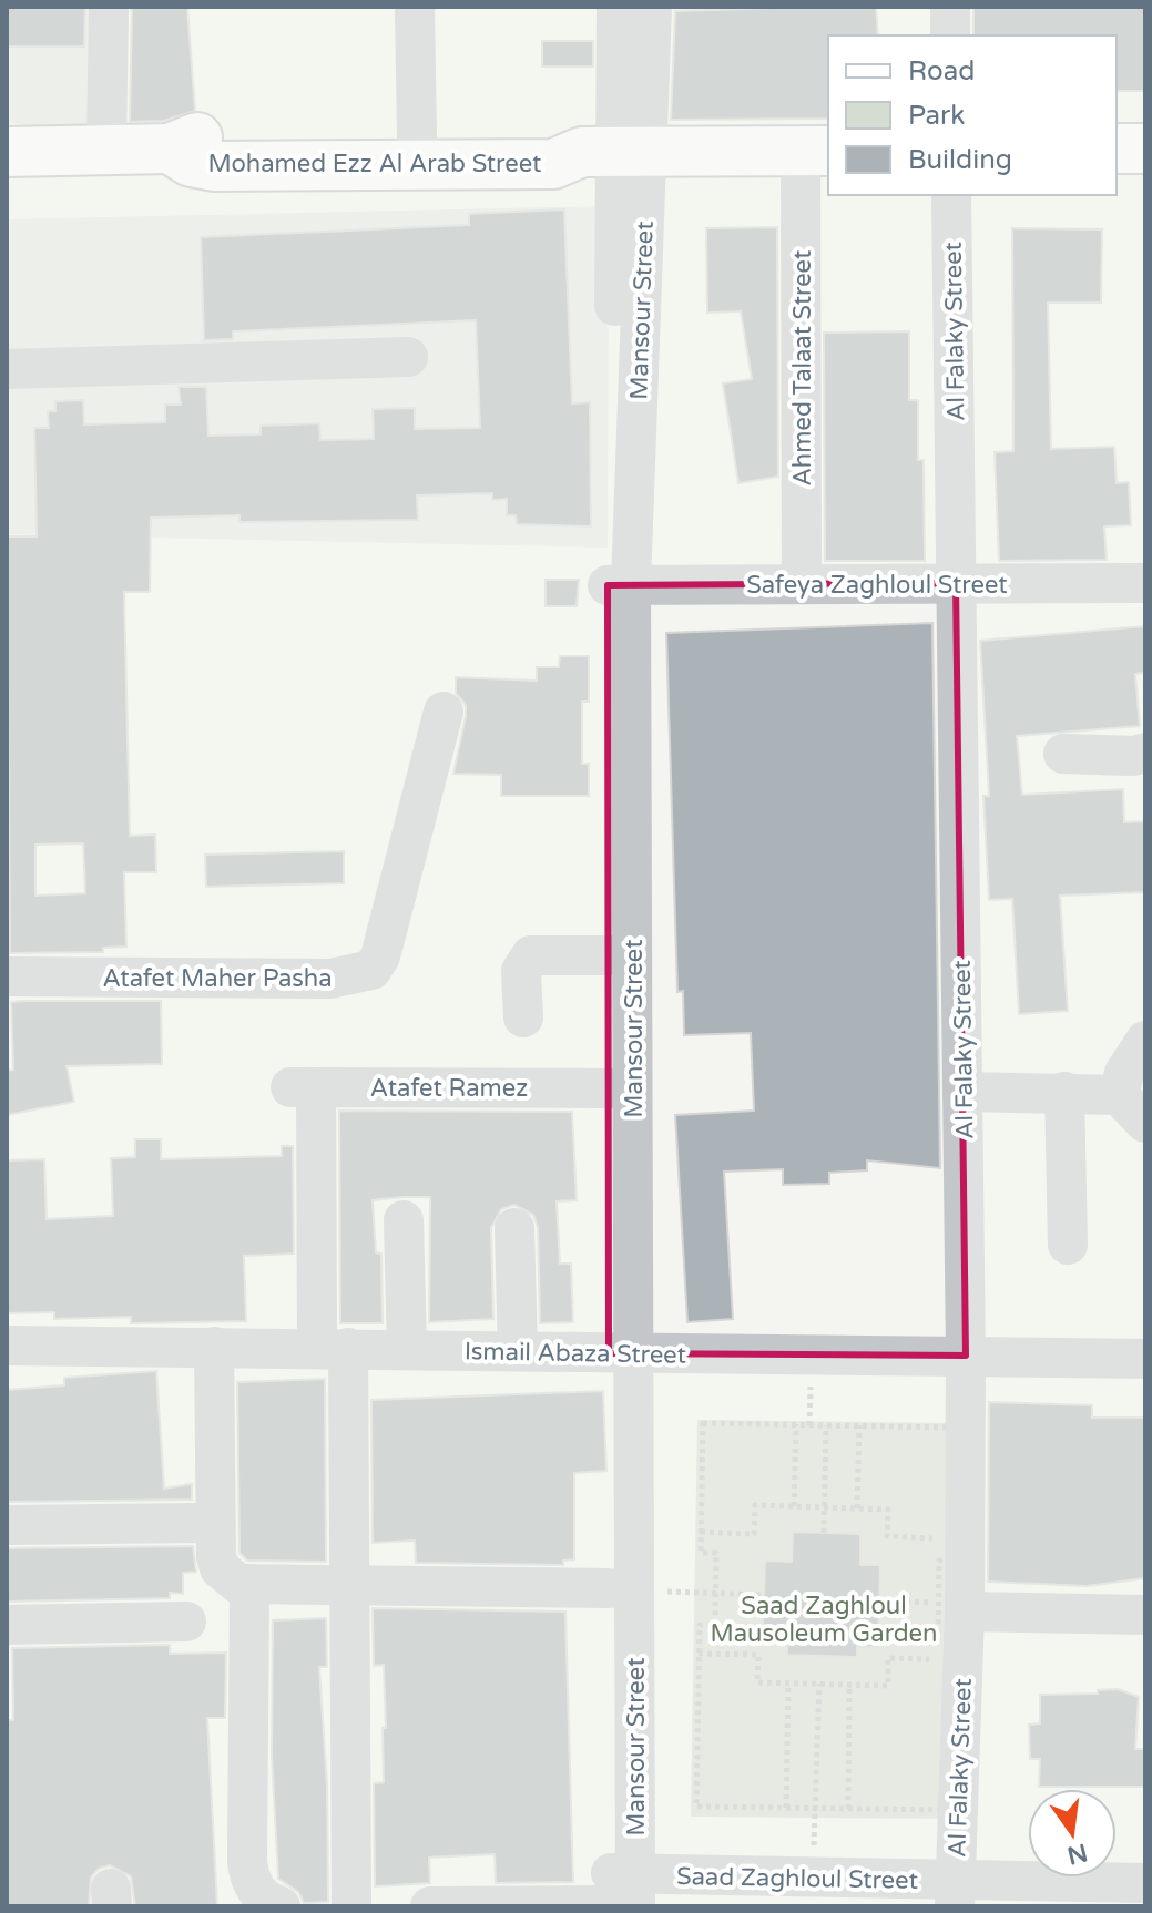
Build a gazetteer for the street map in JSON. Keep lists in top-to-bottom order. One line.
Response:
{"streets":{"main road":["Mohamed Ezz Al Arab Street"],"street":["Mansour Street","Al Falaky Street","Ahmed Talaat Street","Safeya Zaghloul Street","Atafet Maher Pasha","Atafet Ramez","Ismail Abaza Street","Saad Zaghloul Street"]},"crossings":[["Mohamed Ezz Al Arab Street","Mansour Street"],["Mohamed Ezz Al Arab Street","Ahmed Talaat Street"],["Mansour Street","Safeya Zaghloul Street"],["Mansour Street","Atafet Ramez"],["Mansour Street","Ismail Abaza Street"],["Mansour Street","Saad Zaghloul Street"],["Al Falaky Street","Safeya Zaghloul Street"],["Al Falaky Street","Ismail Abaza Street"],["Al Falaky Street","Saad Zaghloul Street"],["Ahmed Talaat Street","Safeya Zaghloul Street"],["Atafet Ramez","Ismail Abaza Street"]],"parks":["Saad Zaghloul Mausoleum Garden"],"legend":["Road","Park","Building"],"north":"bottom"}
